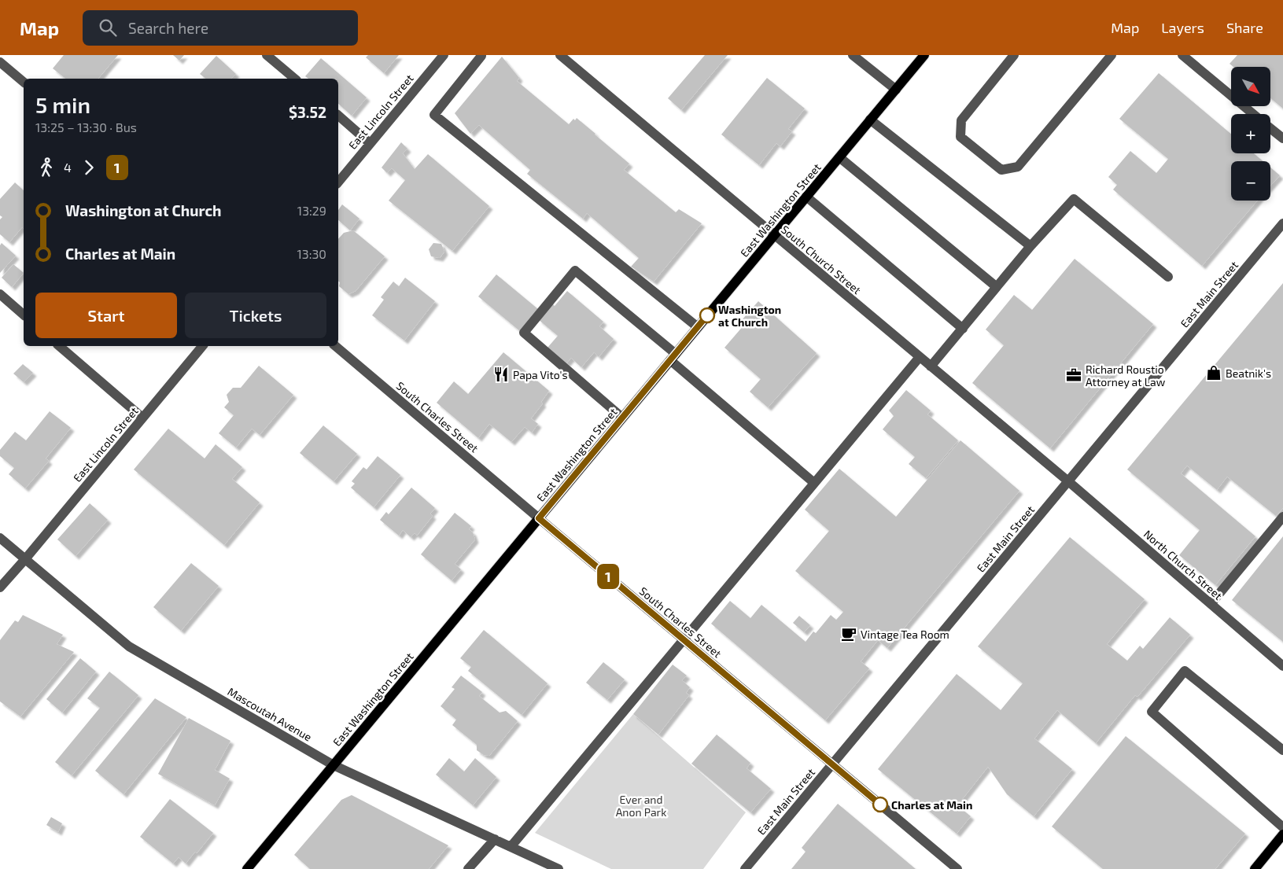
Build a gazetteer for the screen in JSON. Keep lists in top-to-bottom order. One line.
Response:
{"streets":{"main road":["East Washington Street"],"street":["East Lincoln Street","South Church Street","East Main Street","South Charles Street","North Church Street","Mascoutah Avenue"]},"crossings":[["East Lincoln Street","Mascoutah Avenue"],["East Washington Street","South Church Street"],["East Washington Street","South Charles Street"],["East Washington Street","Mascoutah Avenue"],["South Church Street","East Main Street"],["South Church Street","North Church Street"],["East Main Street","South Charles Street"],["East Main Street","North Church Street"]],"parks":["Ever and Anon Park"],"places":{"other":["Washington at Church","Charles at Main"],"shop":["Beatnik's"],"restaurant":["Papa Vito's"],"office":["Richard Roustio Attorney at Law"],"cafe":["Vintage Tea Room"]},"lines":["bus line 1"],"north":"bottom right","page":{"header":"Map","search":"Search here","nav":["Map","Layers","Share"],"on_map":"1","map_buttons":["+","−"],"heading":["5 min","13:25 – 13:30 · Bus","$3.52"],"legs":["4","1"],"list":[{"name":"Washington at Church","value":"13:29"},{"name":"Charles at Main","value":"13:30"}],"buttons":["Start","Tickets"]}}
